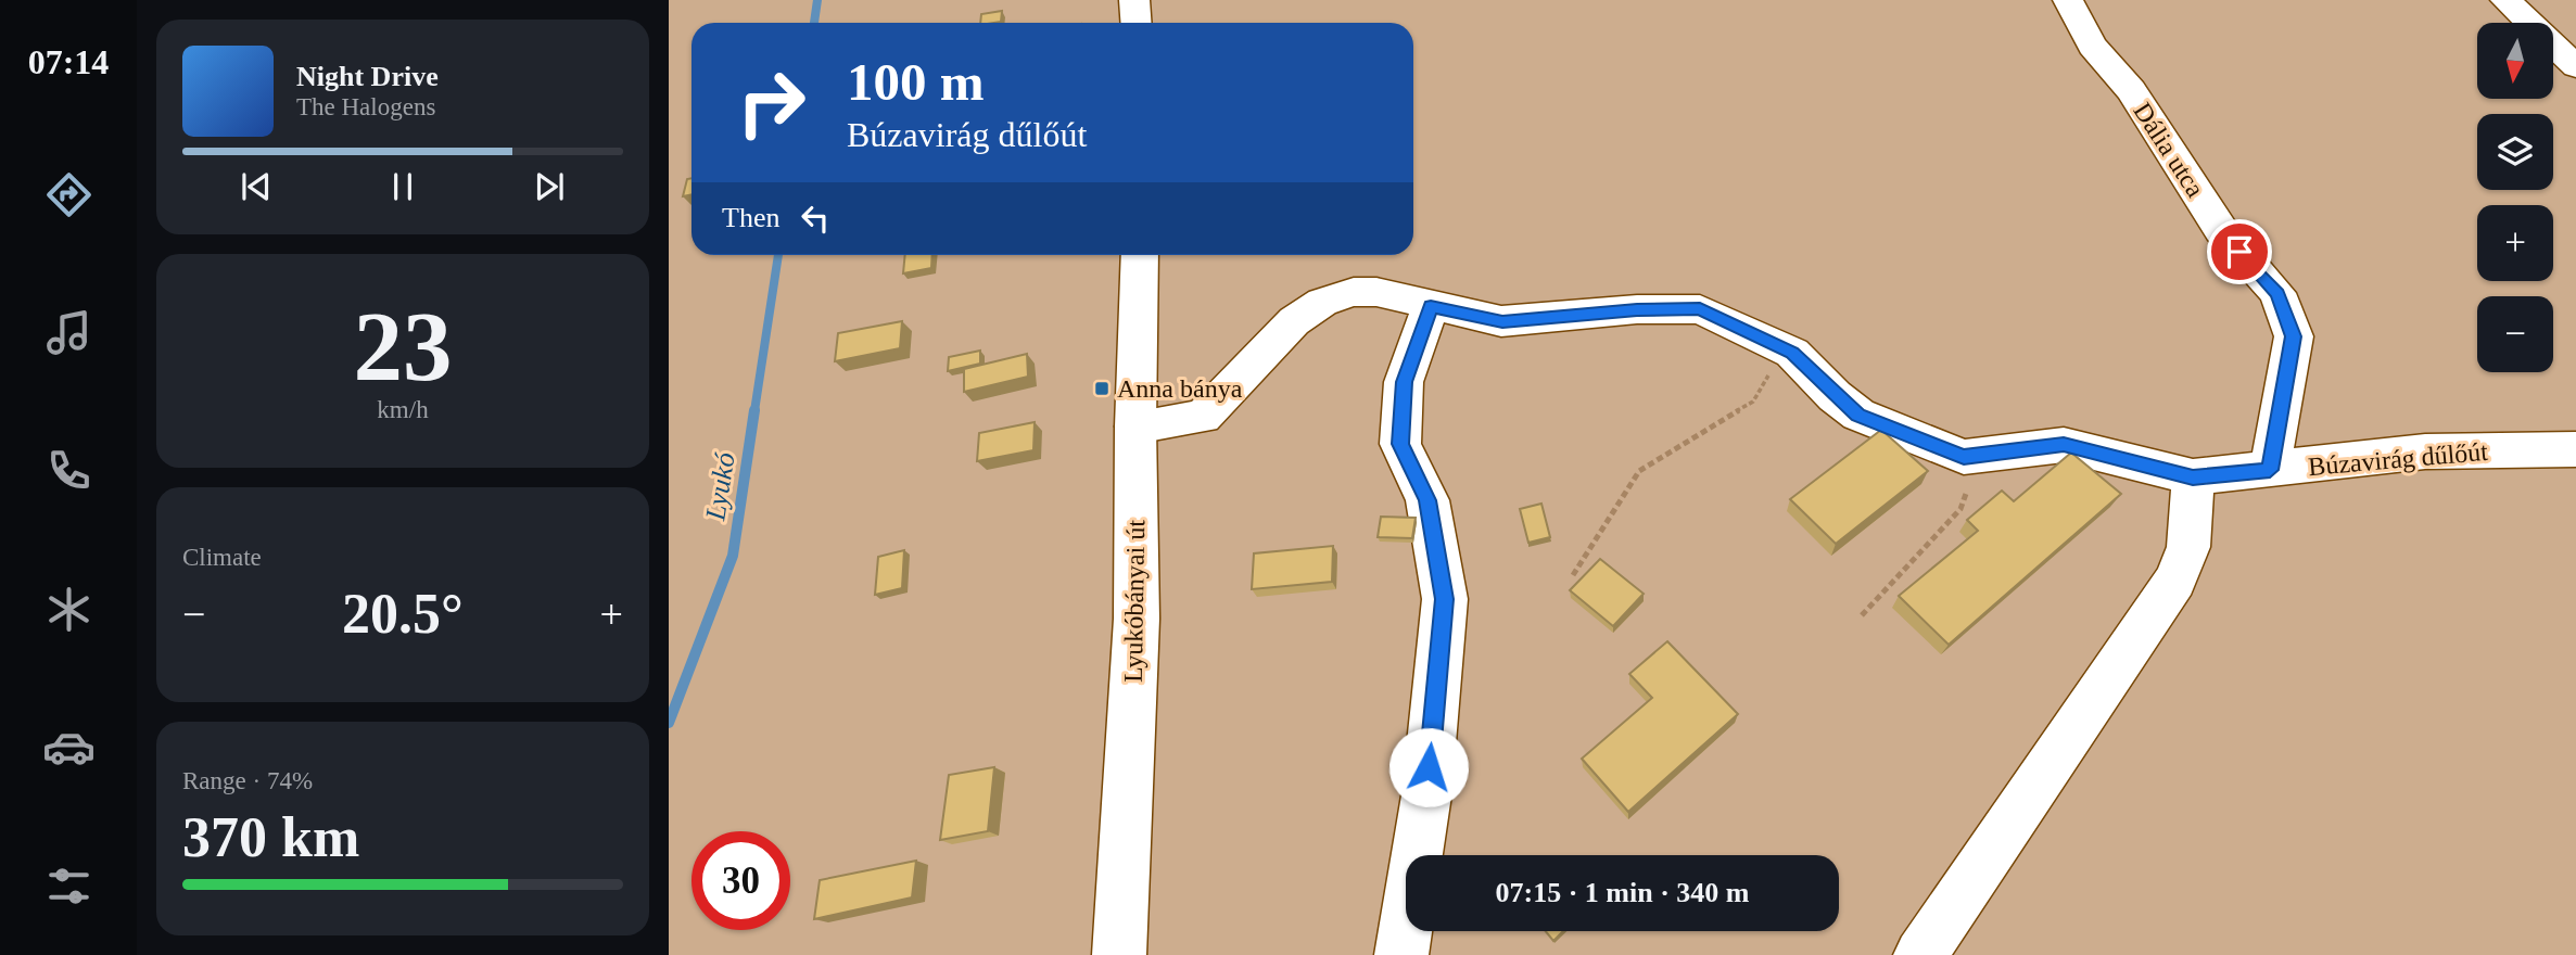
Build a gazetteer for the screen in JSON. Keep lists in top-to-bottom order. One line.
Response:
{"streets":{"street":["Dália utca","Búzavirág dűlőút","Lyukóbányai út"]},"crossings":[["Dália utca","Búzavirág dűlőút"],["Búzavirág dűlőút","Lyukóbányai út"]],"water":["Lyukó"],"places":{"transit":["Anna bánya"]},"north":"bottom","page":{"tabs":"07:14","map_buttons":["+","−"],"turn":["100 m","Búzavirág dűlőút"],"song":["Night Drive","The Halogens"],"then":"Then","tile":[["23","km/h"],"Climate",["Range · 74%","370 km"]],"heat":["−","20.5°","+"],"limit":"30","trip":"07:15 · 1 min · 340 m"}}
